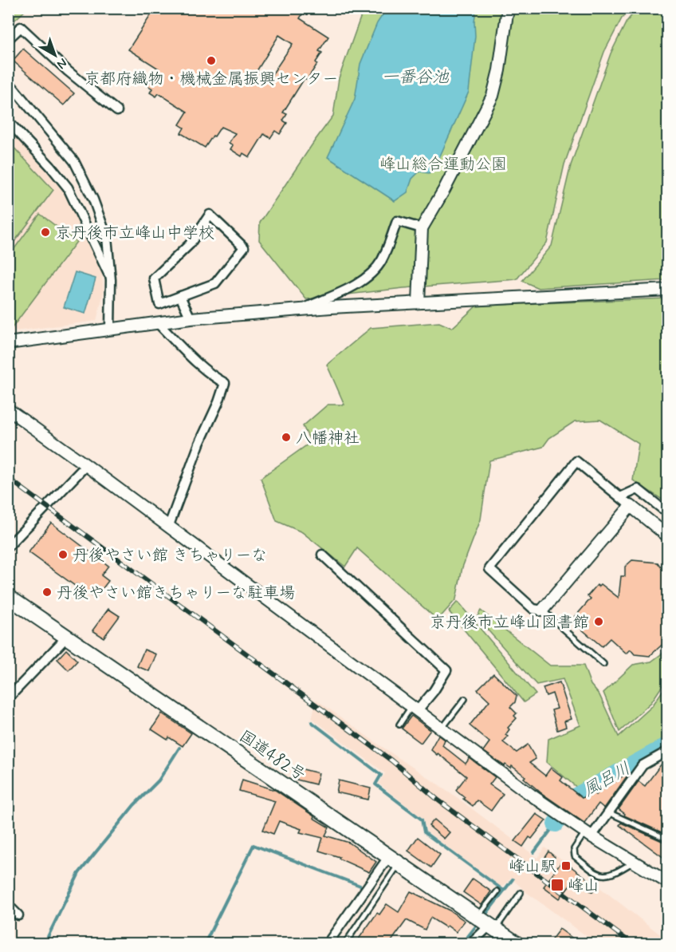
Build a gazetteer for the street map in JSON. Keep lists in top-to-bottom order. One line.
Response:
{"streets":{"highway":["国道482号"]},"water":["一番谷池","風呂川"],"parks":["峰山総合運動公園"],"places":{"other":["京都府織物・機械金属振興センター","京丹後市立峰山中学校","八幡神社","丹後やさい館 きちゃりーな","丹後やさい館きちゃりーな駐車場","京丹後市立峰山図書館"],"transit":["峰山駅","峰山"]},"north":"bottom right"}
